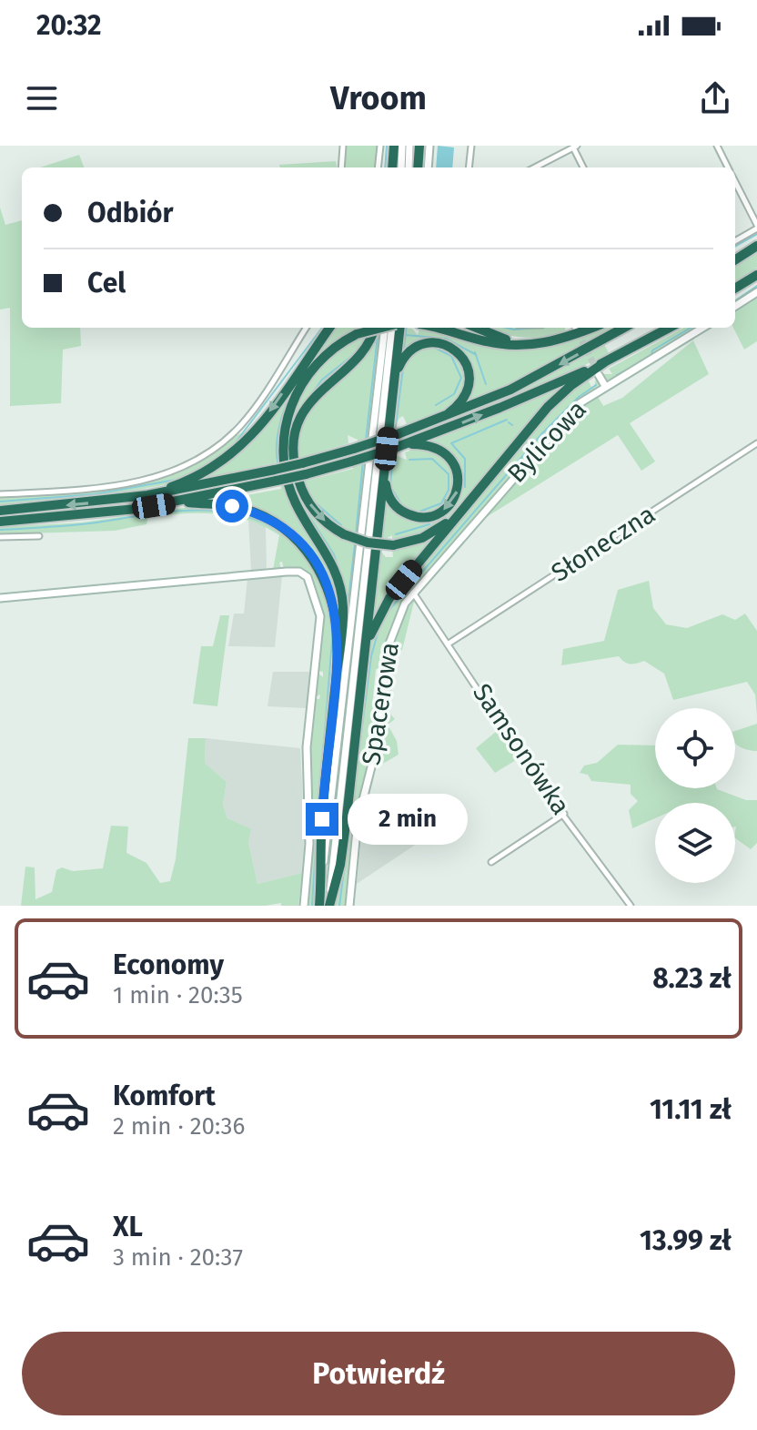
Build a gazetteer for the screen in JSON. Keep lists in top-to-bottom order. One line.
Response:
{"streets":{"street":["Bylicowa","Słoneczna","Spacerowa","Samsonówka"]},"crossings":[["Bylicowa","Spacerowa"],["Bylicowa","Samsonówka"],["Słoneczna","Samsonówka"],["Spacerowa","Samsonówka"]],"page":{"status":"20:32","header":"Vroom","banner":["Odbiór","Cel"],"bubble":"2 min","list":[{"name":"Economy","note":"1 min · 20:35","value":"8.23 zł"},{"name":"Komfort","note":"2 min · 20:36","value":"11.11 zł"},{"name":"XL","note":"3 min · 20:37","value":"13.99 zł"}],"buttons":"Potwierdź"}}
